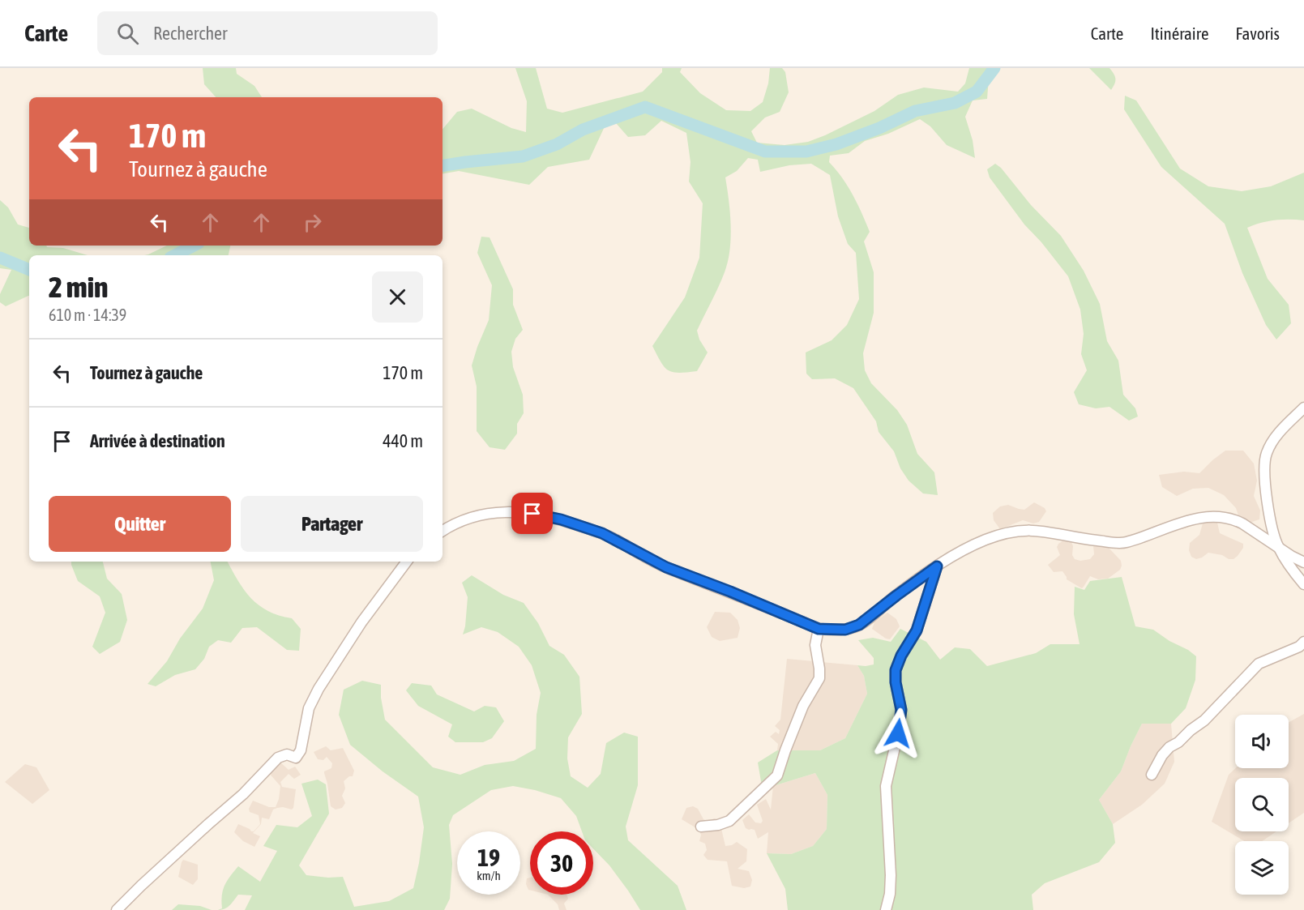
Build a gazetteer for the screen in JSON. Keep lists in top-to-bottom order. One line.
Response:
{"page":{"header":"Carte","search":"Rechercher","nav":["Carte","Itinéraire","Favoris"],"turn":["170 m","Tournez à gauche"],"heading":["2 min","610 m · 14:39"],"list":[{"name":"Tournez à gauche","value":"170 m"},{"name":"Arrivée à destination","value":"440 m"}],"buttons":["Quitter","Partager"],"speed":"19 km/h","limit":"30"}}
